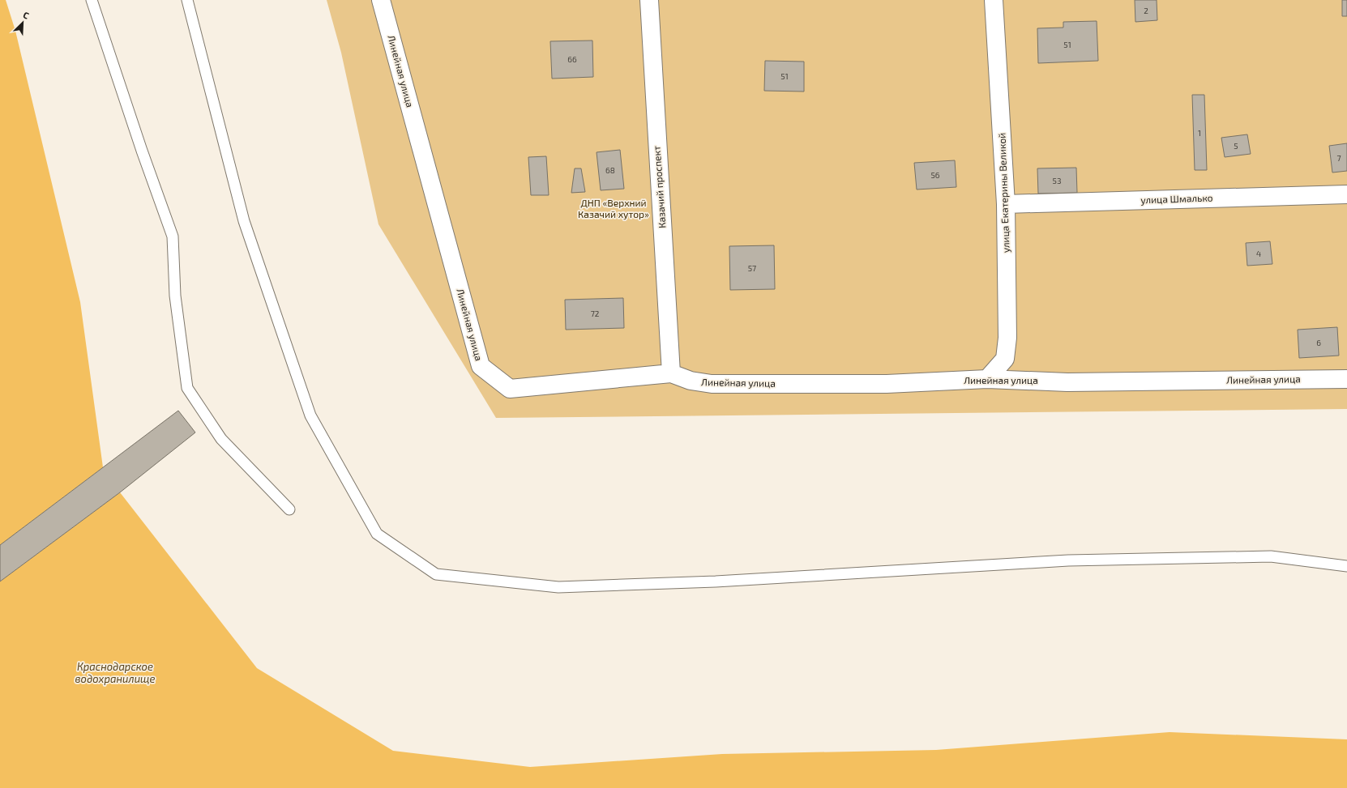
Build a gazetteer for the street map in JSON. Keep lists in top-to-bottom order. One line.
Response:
{"streets":{"street":["Линейная улица","Казачий проспект","улица Екатерины Великой","улица Шмалько"]},"crossings":[["Линейная улица","Казачий проспект"],["Линейная улица","улица Екатерины Великой"],["улица Екатерины Великой","улица Шмалько"]],"water":["Краснодарское водохранилище"],"parks":["ДНП «Верхний Казачий хутор»"],"house_numbers":["2","51","66","51","1","5","7","68","56","53","4","57","72","6"],"north":"top right"}
